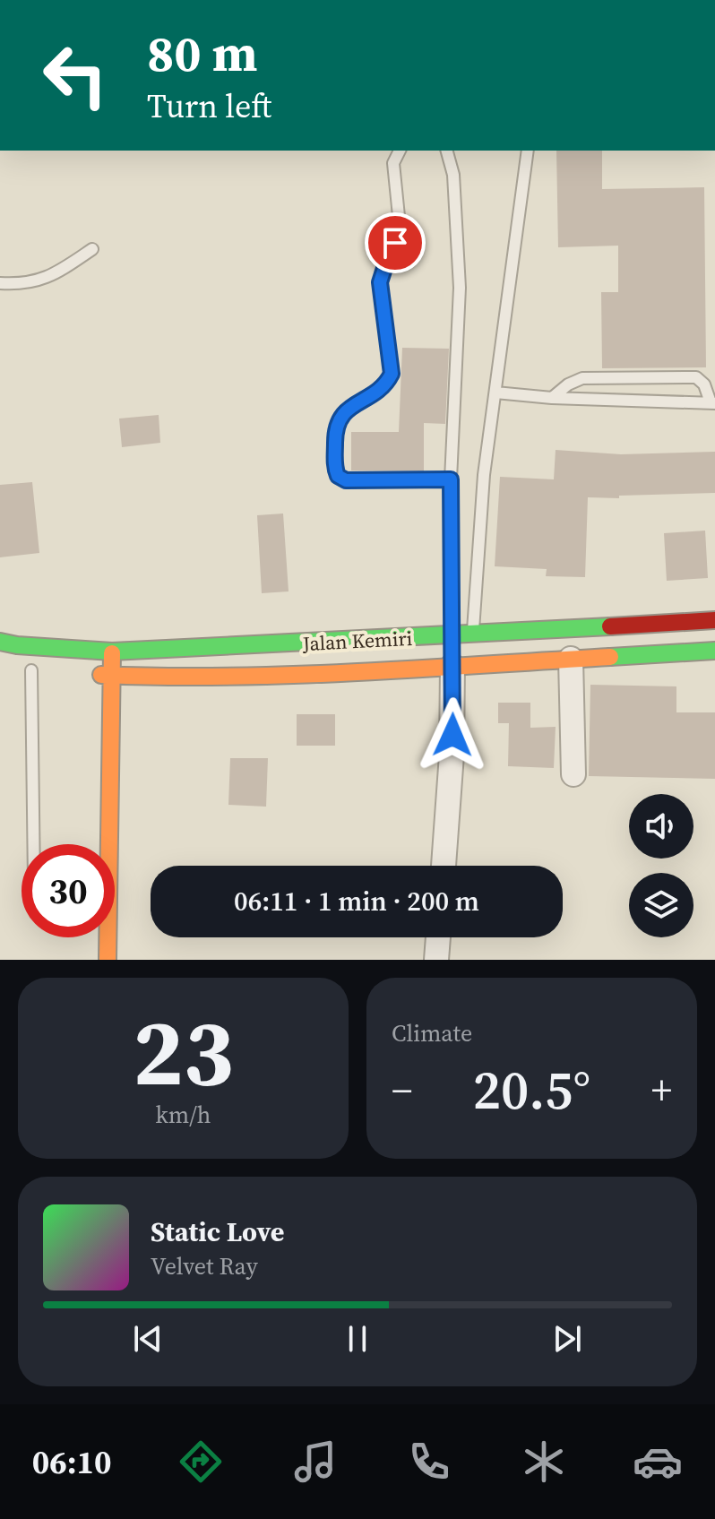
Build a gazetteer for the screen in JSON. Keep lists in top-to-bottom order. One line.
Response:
{"streets":{"main road":["Jalan Kemiri"]},"page":{"turn":["80 m","Turn left"],"limit":"30","trip":"06:11 · 1 min · 200 m","tile":[["23","km/h"],"Climate"],"heat":["−","20.5°","+"],"song":["Static Love","Velvet Ray"],"tabs":"06:10"}}
